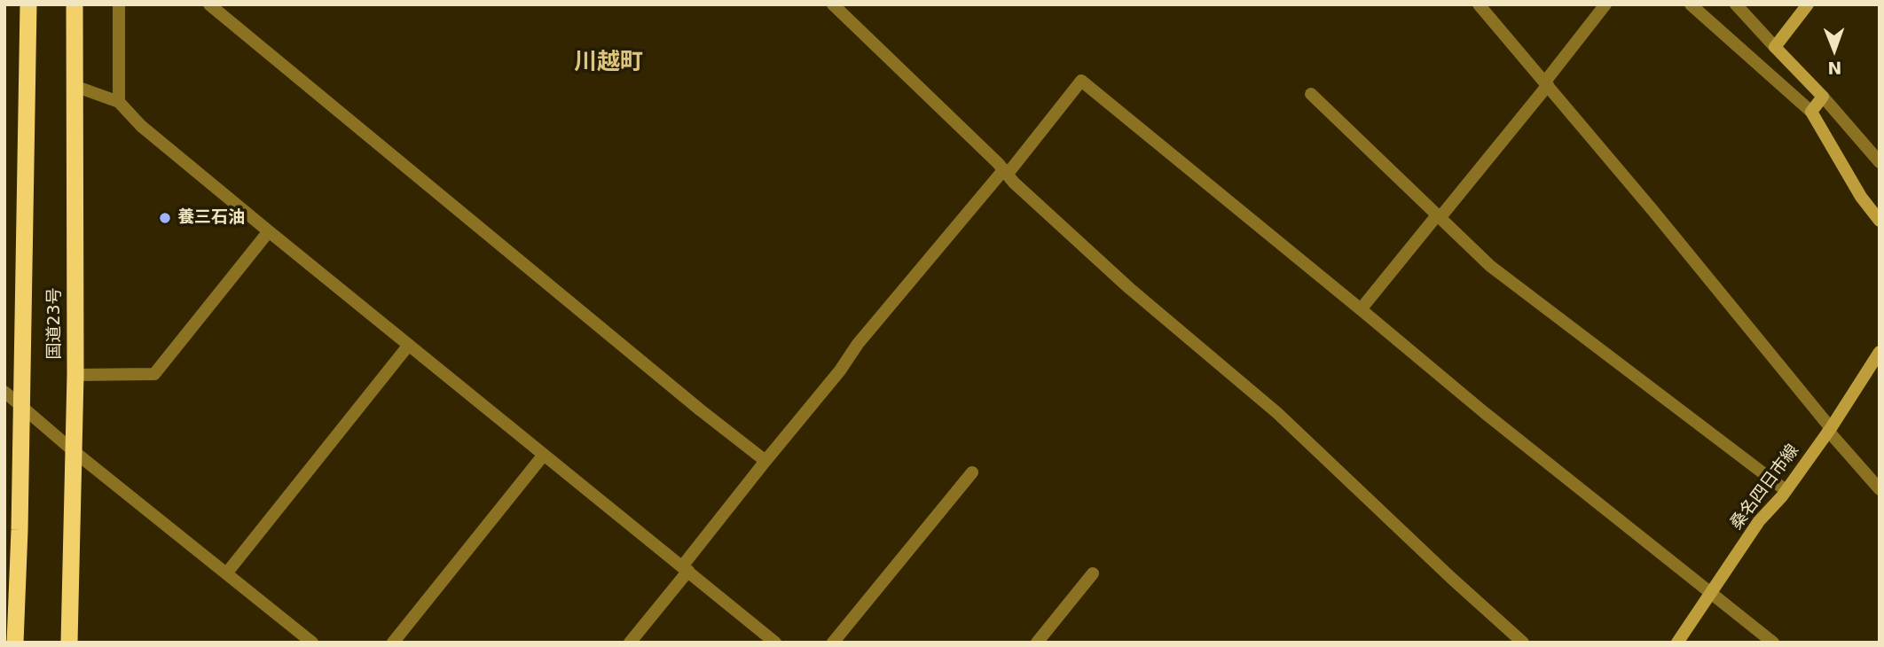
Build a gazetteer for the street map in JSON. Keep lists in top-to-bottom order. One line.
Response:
{"streets":{"highway":["国道23号"],"main road":["桑名四日市線"]},"districts":["川越町"],"places":["養三石油"],"north":"bottom"}
